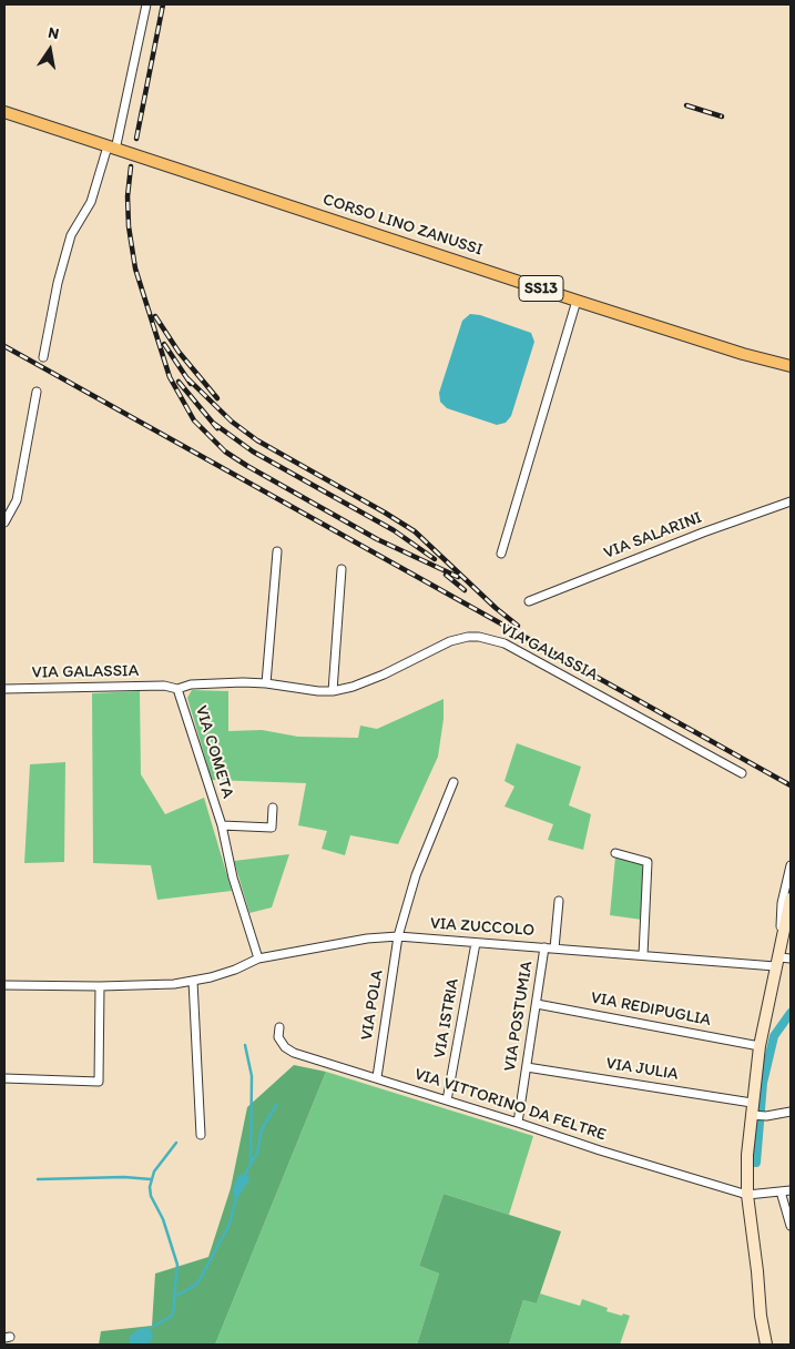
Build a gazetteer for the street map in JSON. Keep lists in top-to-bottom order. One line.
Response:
{"streets":{"main road":["CORSO LINO ZANUSSI","SS13"],"street":["VIA SALARINI","VIA GALASSIA","VIA COMETA","VIA ZUCCOLO","VIA POLA","VIA REDIPUGLIA","VIA POSTUMIA","VIA ISTRIA","VIA JULIA","VIA VITTORINO DA FELTRE"]},"crossings":[["VIA GALASSIA","VIA COMETA"],["VIA COMETA","VIA ZUCCOLO"],["VIA ZUCCOLO","VIA POLA"],["VIA ZUCCOLO","VIA POSTUMIA"],["VIA ZUCCOLO","VIA ISTRIA"],["VIA POLA","VIA VITTORINO DA FELTRE"],["VIA REDIPUGLIA","VIA POSTUMIA"],["VIA POSTUMIA","VIA JULIA"],["VIA POSTUMIA","VIA VITTORINO DA FELTRE"],["VIA ISTRIA","VIA VITTORINO DA FELTRE"]],"north":"top"}
